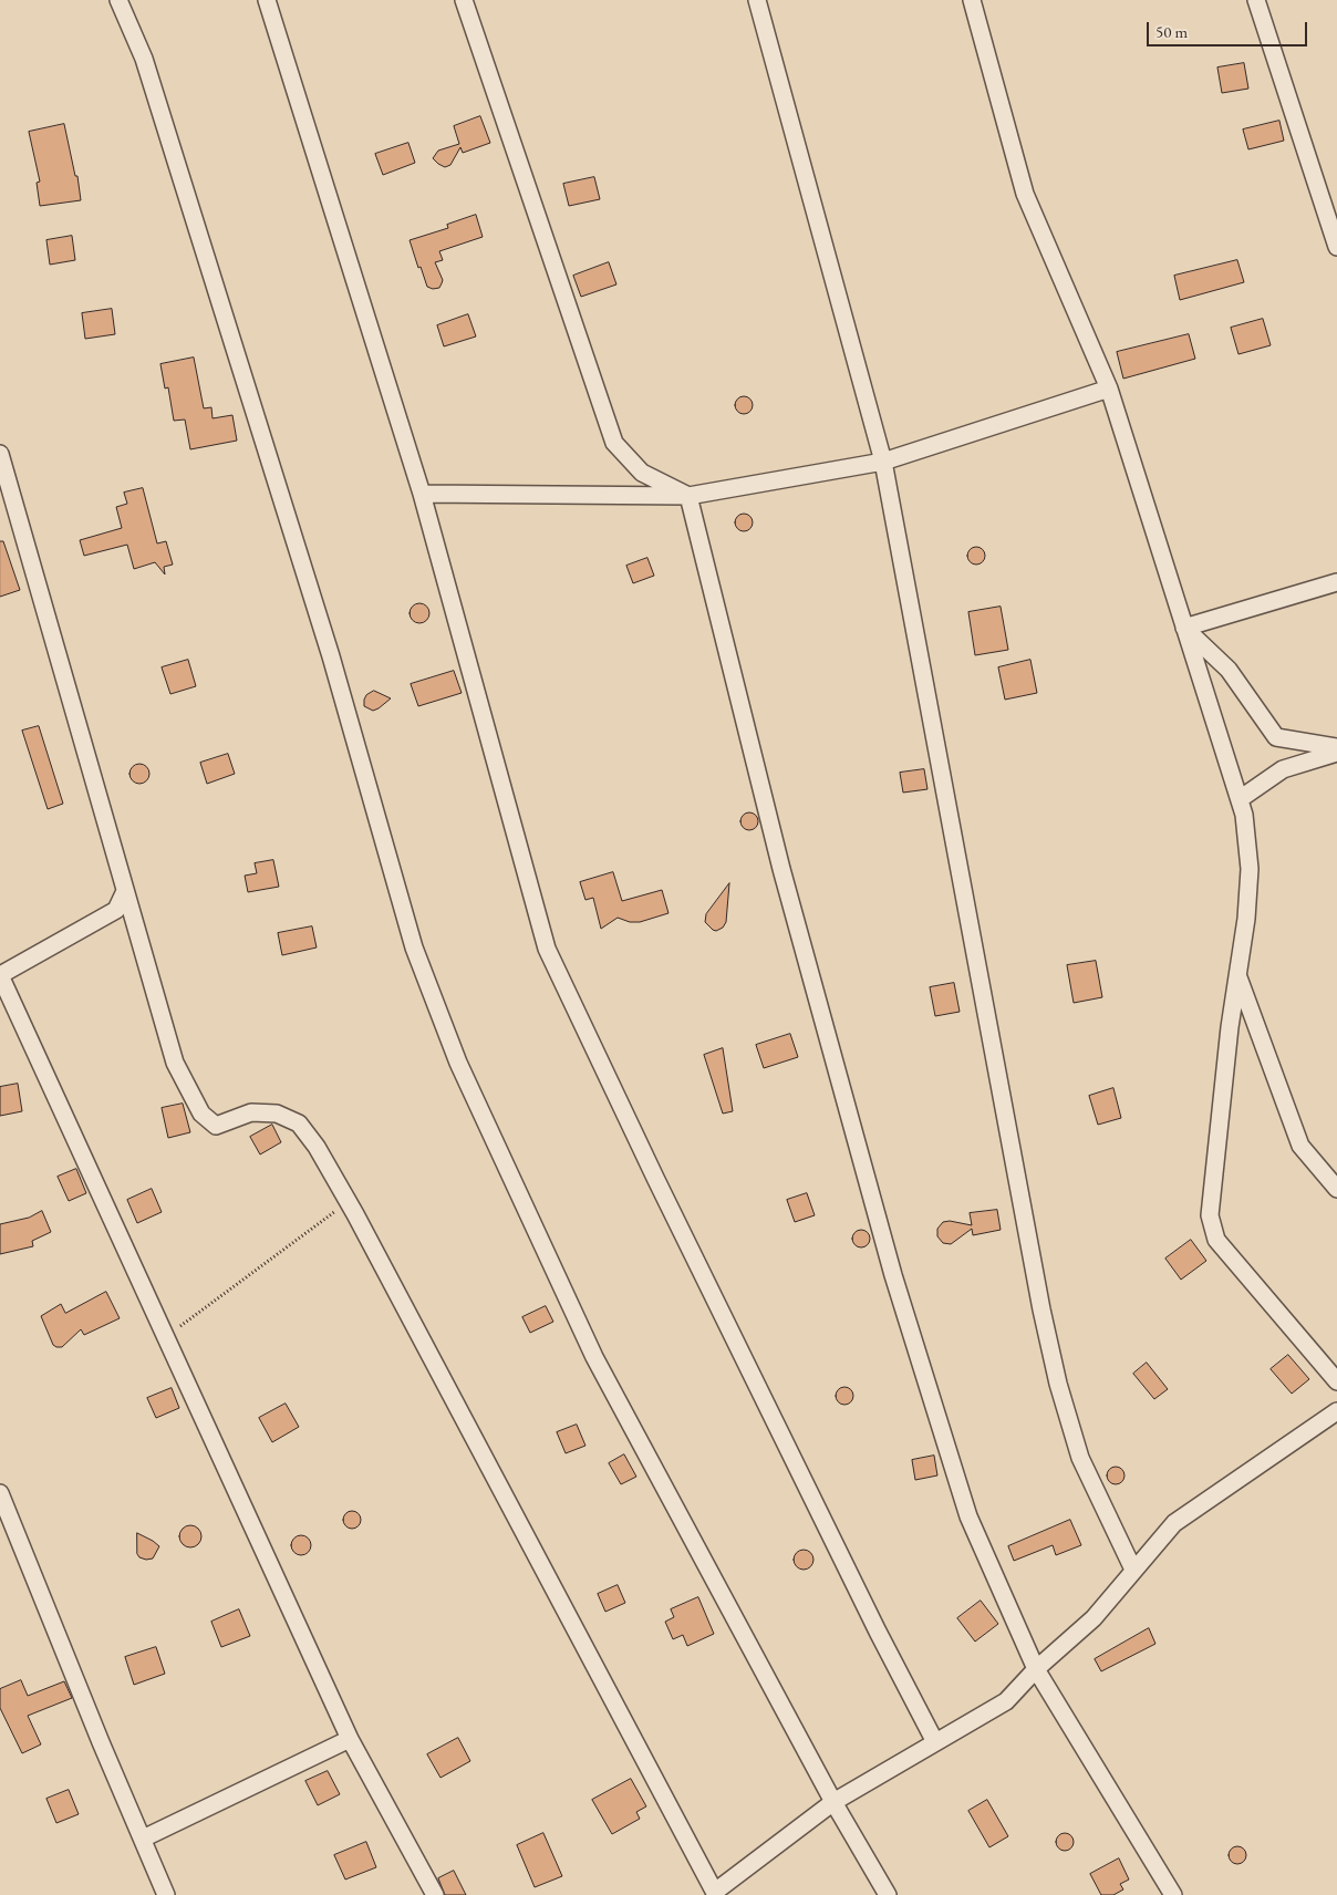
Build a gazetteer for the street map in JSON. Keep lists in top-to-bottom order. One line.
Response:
{"scale_bar":"50 m"}
